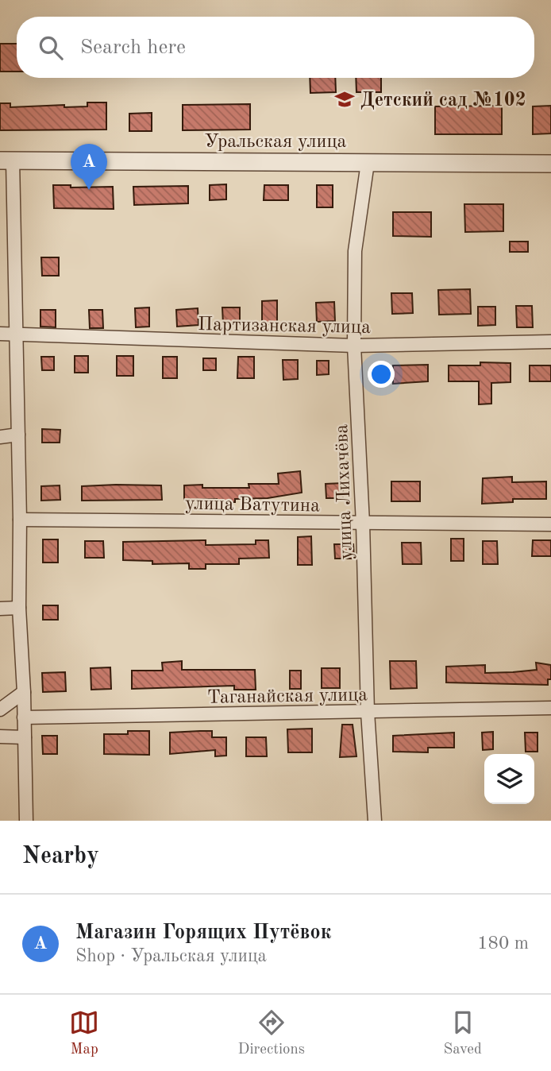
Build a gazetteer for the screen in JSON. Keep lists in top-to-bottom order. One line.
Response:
{"streets":{"street":["Уральская улица","Партизанская улица","улица Лихачёва","улица Ватутина","Таганайская улица"]},"crossings":[["Уральская улица","улица Лихачёва"],["Партизанская улица","улица Лихачёва"],["улица Лихачёва","улица Ватутина"],["улица Лихачёва","Таганайская улица"]],"places":{"school or university":["Детский сад №102"]},"page":{"search":"Search here","pins":"A","heading":"Nearby","list":[{"mark":"A","name":"Магазин Горящих Путёвок","note":"Shop · Уральская улица","value":"180 m"}],"nav":["Map","Directions","Saved"]}}
